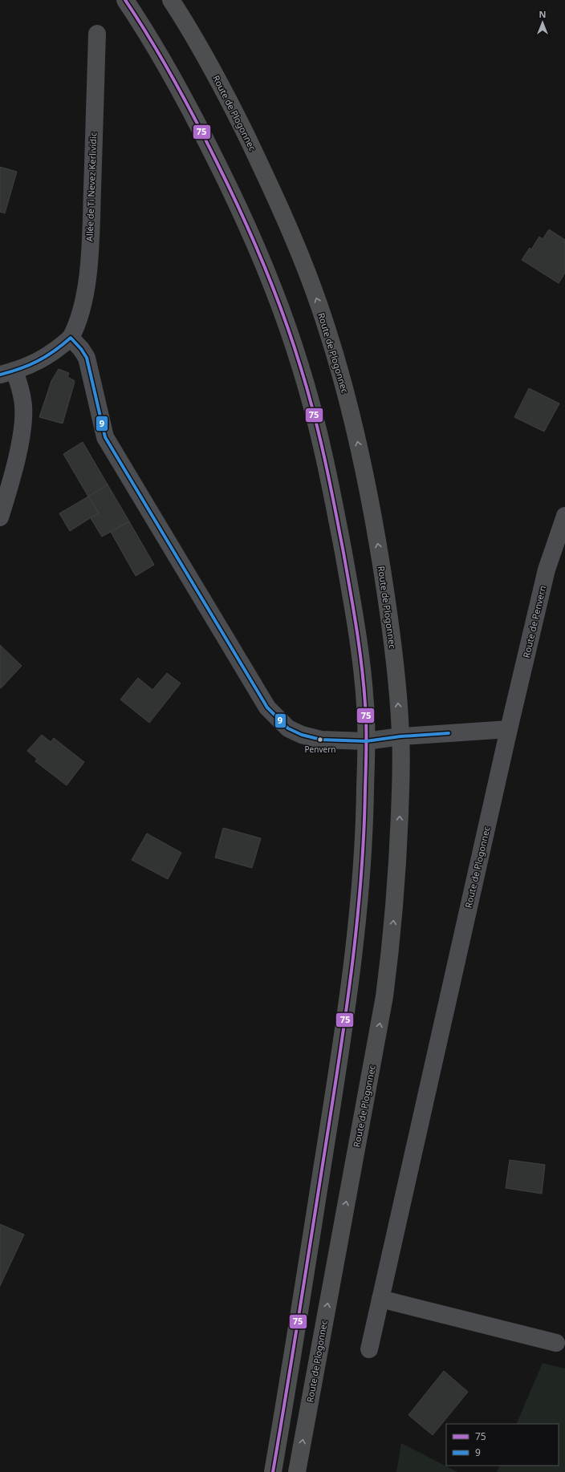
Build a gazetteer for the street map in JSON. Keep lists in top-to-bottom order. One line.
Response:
{"streets":{"main road":["Route de Plogonnec"],"street":["Allée de Ti Nevez Kerlividic","Route de Penvern"]},"crossings":[["Route de Plogonnec","Route de Penvern"]],"places":["Penvern"],"lines":["transit line 75","transit line 9"],"legend":["75","9"],"north":"top"}
